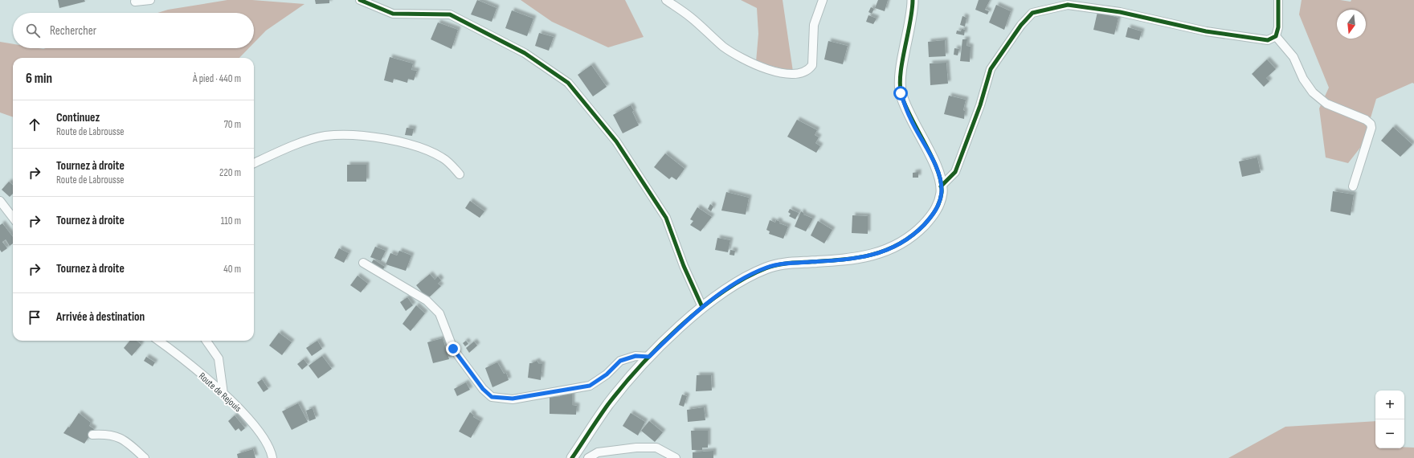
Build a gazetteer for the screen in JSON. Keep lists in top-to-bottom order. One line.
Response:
{"streets":{"street":["Route de Rejouis"]},"north":"bottom","page":{"search":"Rechercher","heading":["6 min","À pied · 440 m"],"list":[["Continuez","Route de Labrousse","70 m"],["Tournez à droite","Route de Labrousse","220 m"],["Tournez à droite","110 m"],["Tournez à droite","40 m"],"Arrivée à destination"],"map_buttons":["+","−"]}}
